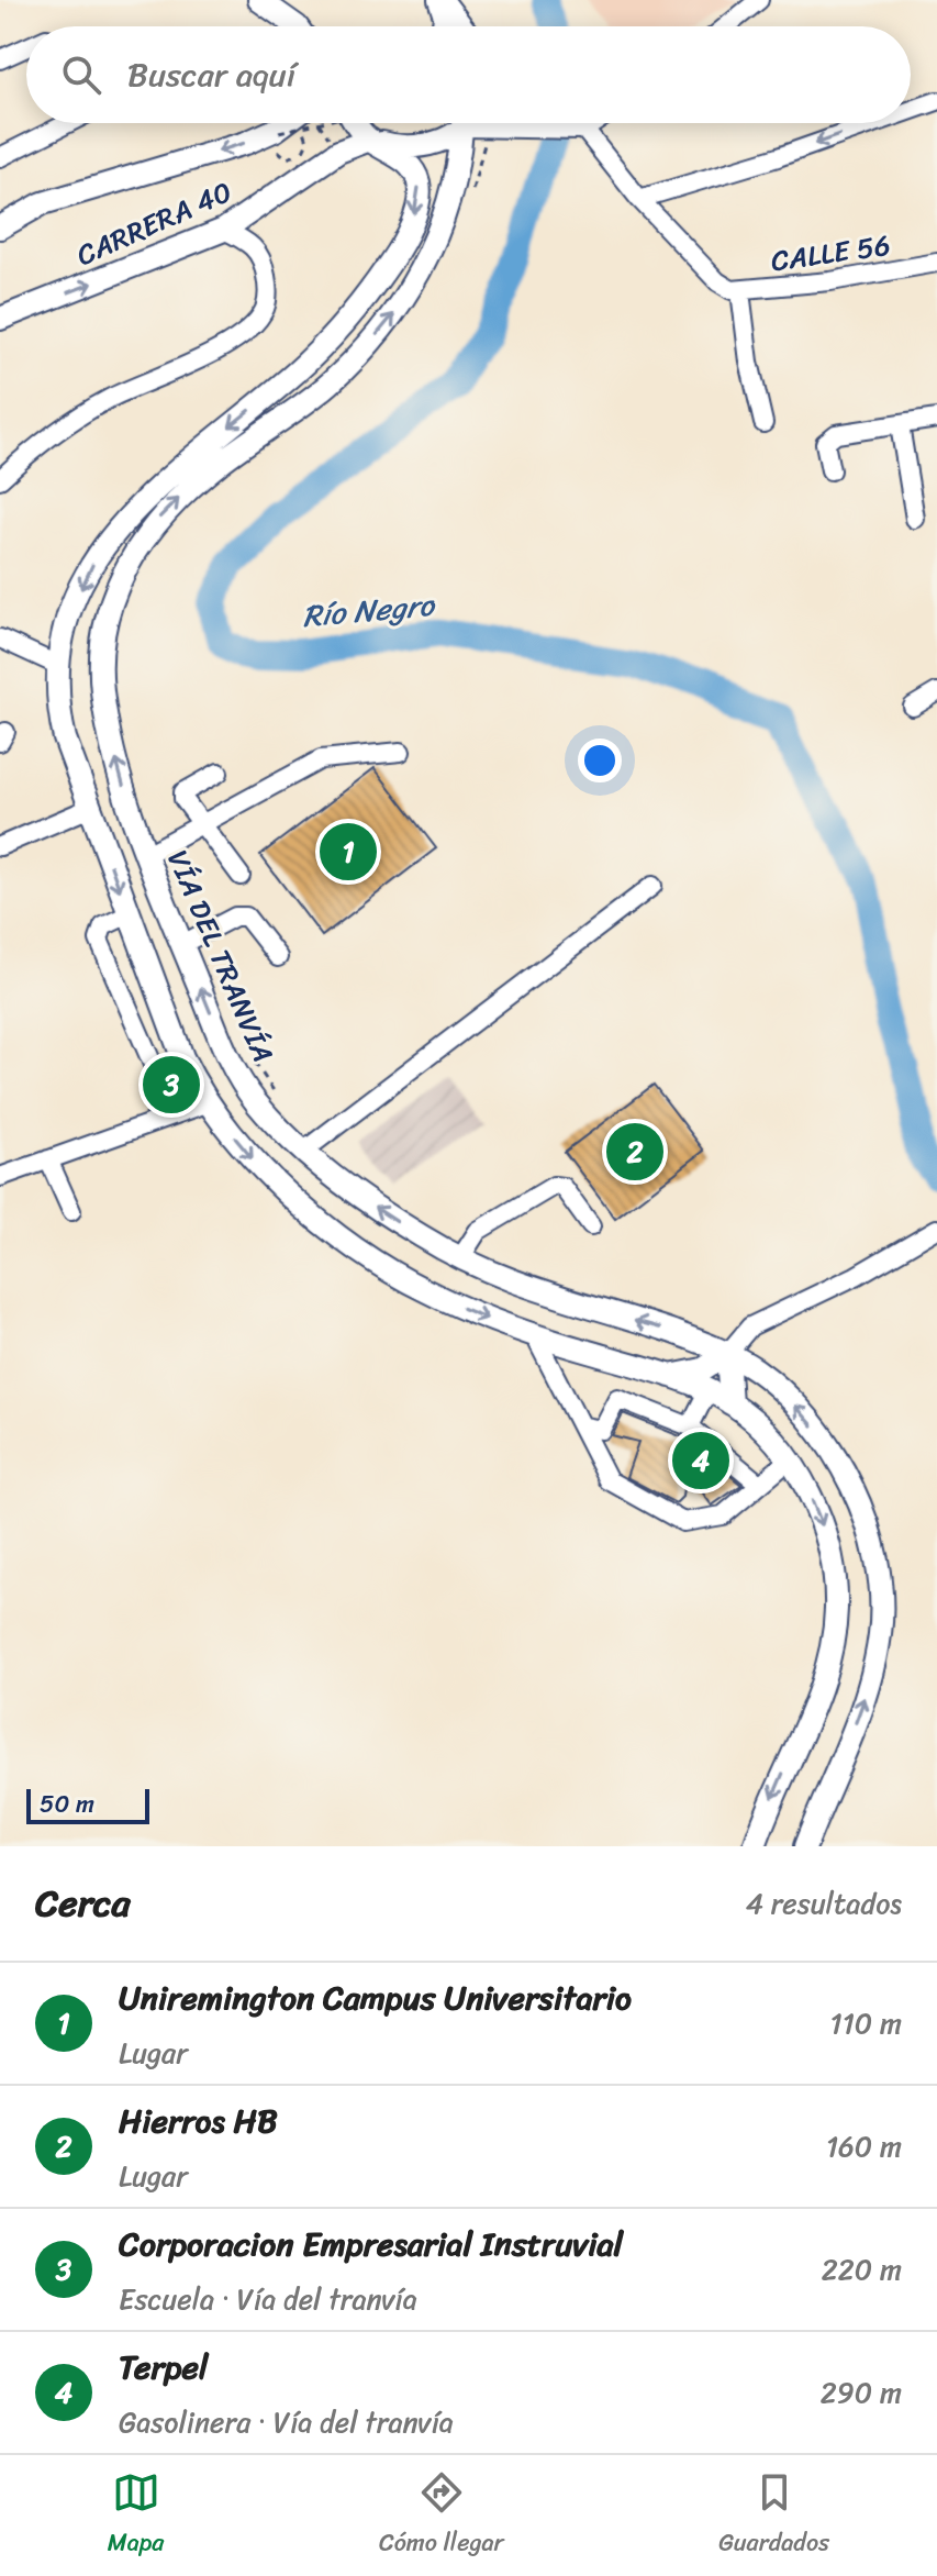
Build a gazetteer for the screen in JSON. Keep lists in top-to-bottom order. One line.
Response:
{"streets":{"main road":["CARRERA 40","VÍA DEL TRANVÍA"],"street":["CALLE 56"]},"water":["Río Negro"],"scale_bar":"50 m","page":{"search":"Buscar aquí","pins":["1","3","2","4"],"scale":"50 m","heading":["Cerca","4 resultados"],"list":[{"mark":"1","name":"Uniremington Campus Universitario","note":"Lugar","value":"110 m"},{"mark":"2","name":"Hierros HB","note":"Lugar","value":"160 m"},{"mark":"3","name":"Corporacion Empresarial Instruvial","note":"Escuela · Vía del tranvía","value":"220 m"},{"mark":"4","name":"Terpel","note":"Gasolinera · Vía del tranvía","value":"290 m"}],"nav":["Mapa","Cómo llegar","Guardados"]}}
